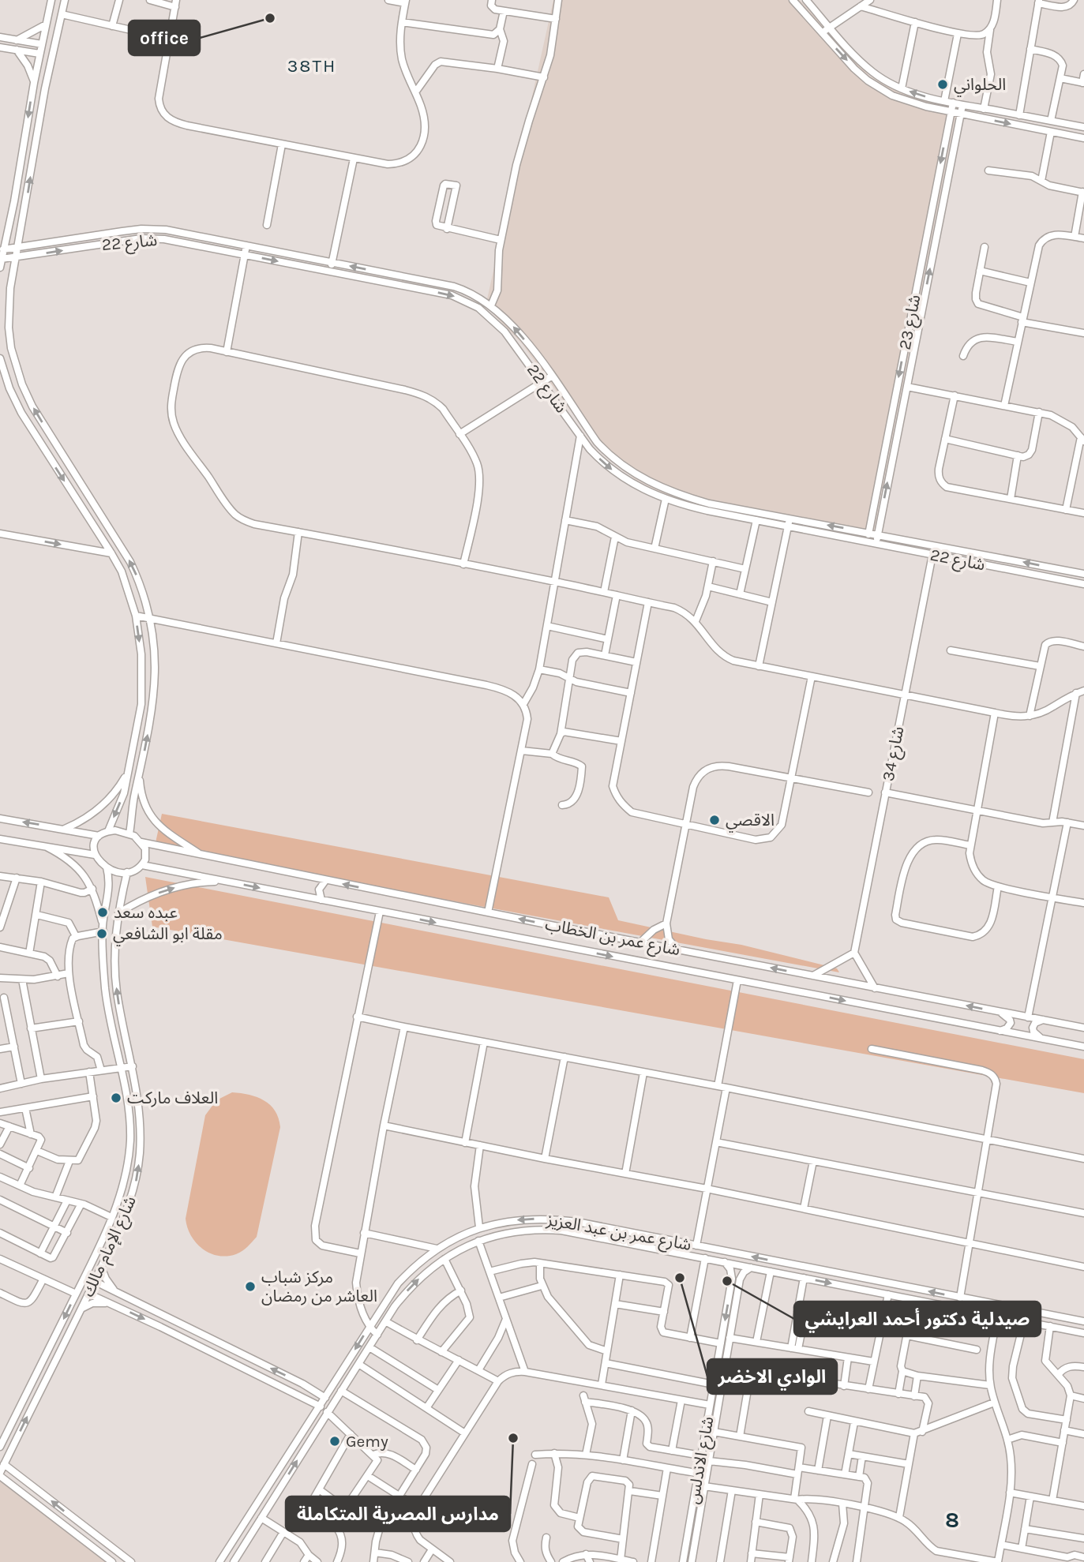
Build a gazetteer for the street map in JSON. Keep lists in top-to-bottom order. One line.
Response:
{"streets":{"street":["شارع 22","شارع 23","شارع 34","شارع عمر بن الخطاب","شارع عمر بن عبد العزيز","شارع الإمام مالك","شارع الاندلس"]},"crossings":[["شارع 22","شارع 23"],["شارع 22","شارع 34"],["شارع عمر بن الخطاب","شارع الإمام مالك"]],"districts":["38TH","8"],"places":["office","الحلواني","الاقصي","عبده سعد","مقلة ابو الشافعي","العلاف ماركت","الوادي الاخضر","صيدلية دكتور أحمد العرايشي","مركز شباب العاشر من رمضان","مدارس المصرية المتكاملة","Gemy"]}
